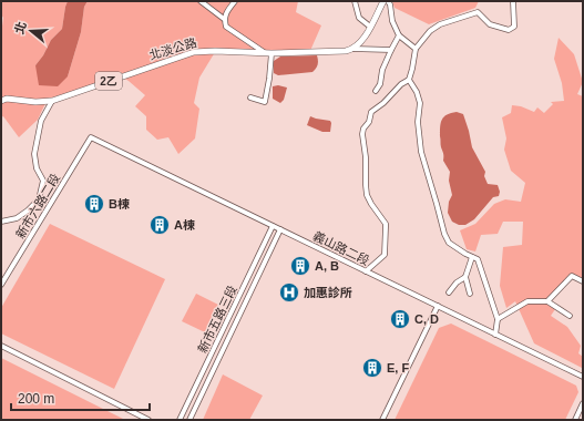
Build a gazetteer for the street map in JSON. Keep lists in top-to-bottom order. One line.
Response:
{"streets":{"main road":["北淡公路","2乙"],"street":["新市六路二段","義山路二段","新市五路三段"]},"crossings":[["新市六路二段","義山路二段"],["義山路二段","新市五路三段"]],"places":{"building":["B棟","A棟","A, B","C, D","E, F"],"hospital":["加惠診所"]},"scale_bar":"200 m","north":"left"}
